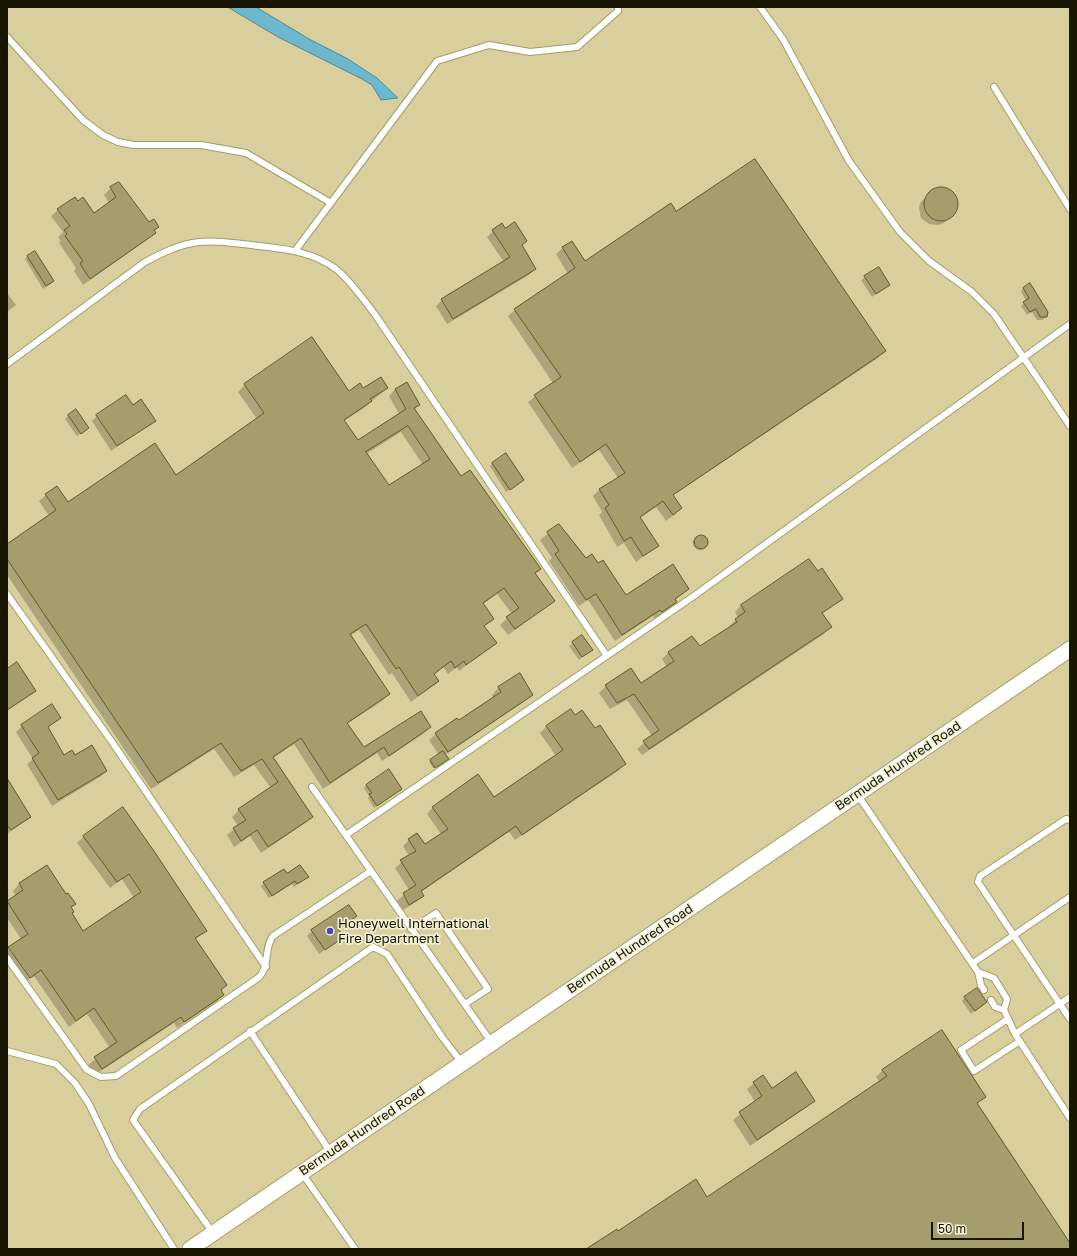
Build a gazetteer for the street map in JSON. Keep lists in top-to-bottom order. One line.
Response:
{"streets":{"street":["Bermuda Hundred Road"]},"places":["Honeywell International Fire Department"],"scale_bar":"50 m"}
